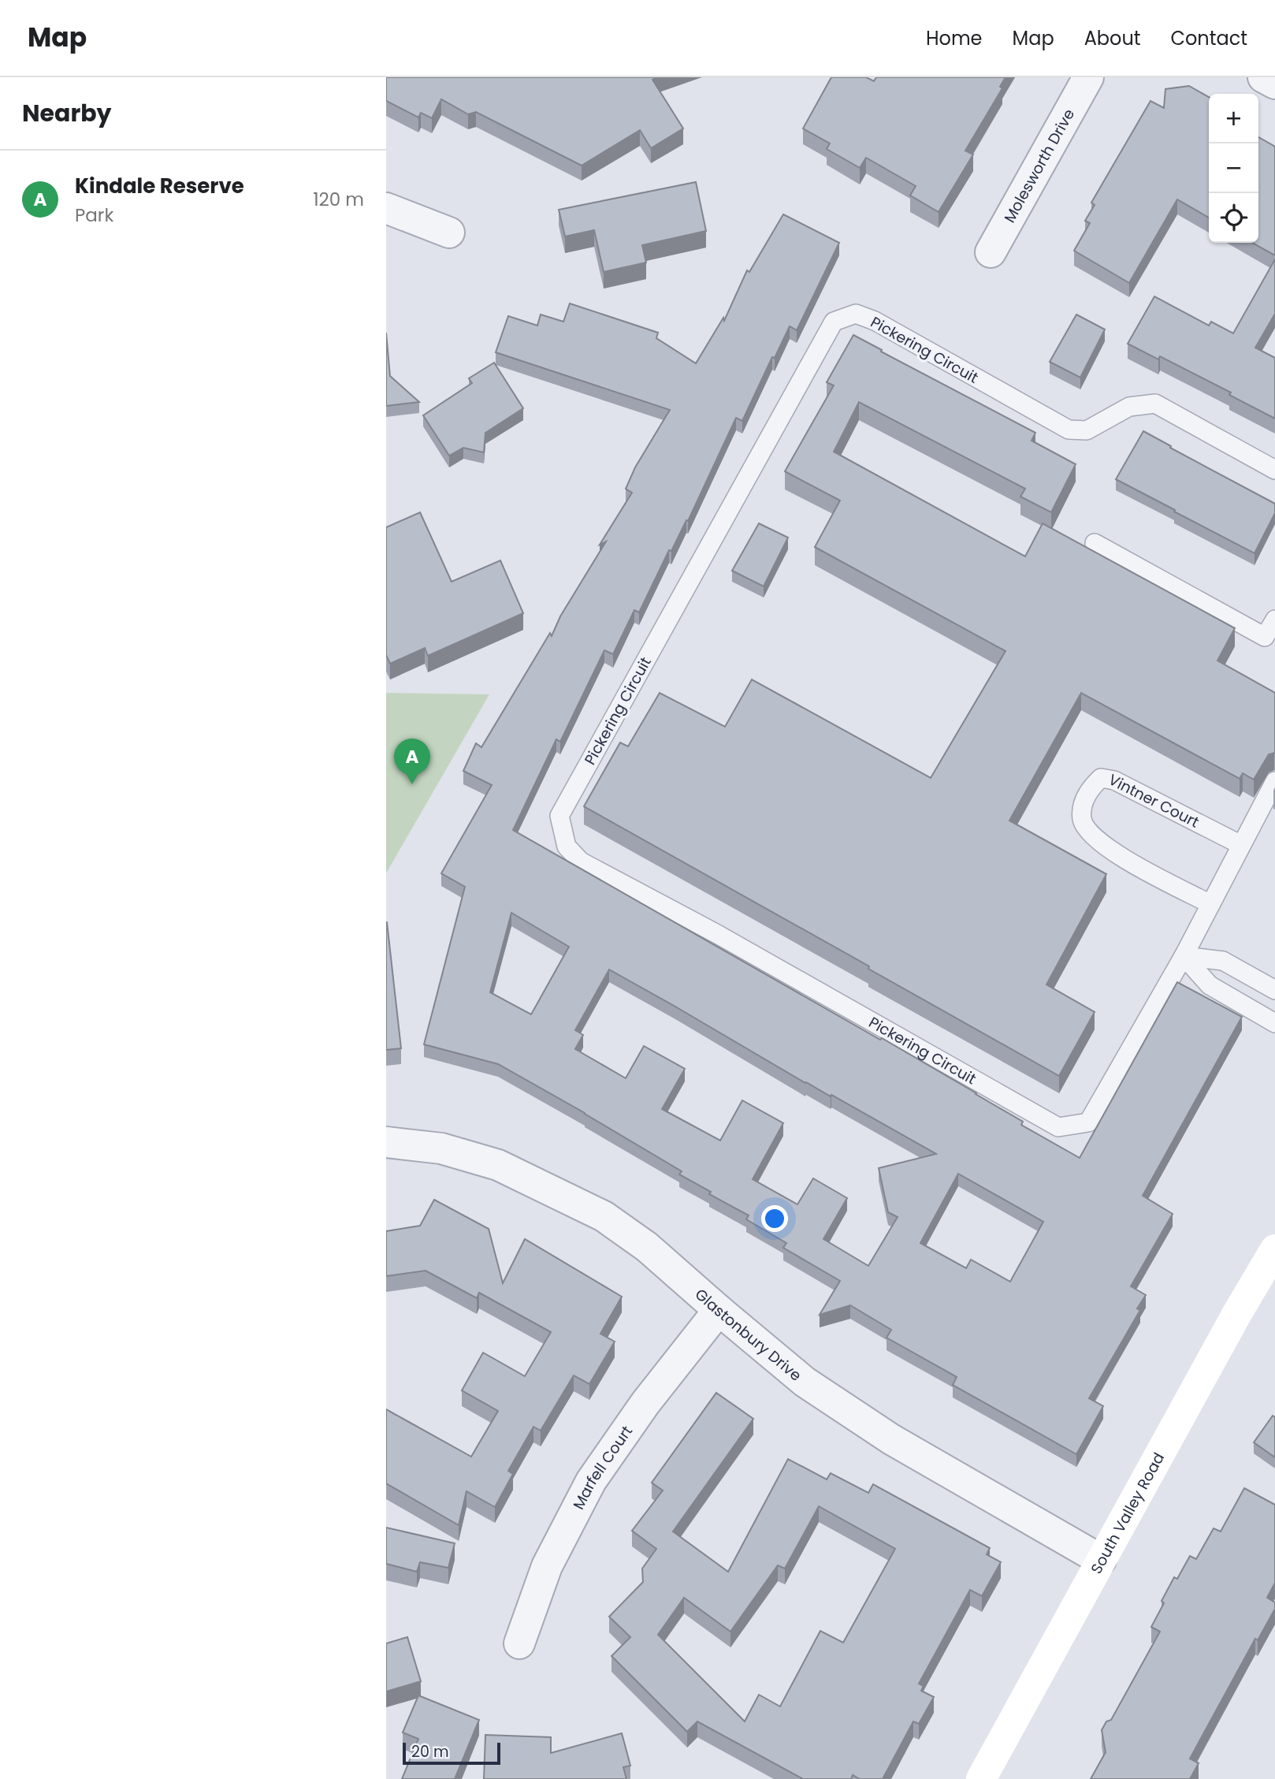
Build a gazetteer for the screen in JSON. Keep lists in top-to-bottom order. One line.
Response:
{"streets":{"main road":["South Valley Road"],"street":["Molesworth Drive","Glastonbury Drive","Marfell Court"],"lane":["Pickering Circuit","Vintner Court"]},"crossings":[["Pickering Circuit","Vintner Court"],["Glastonbury Drive","Marfell Court"],["Glastonbury Drive","South Valley Road"]],"scale_bar":"20 m","page":{"header":"Map","nav":["Home","Map","About","Contact"],"heading":"Nearby","map_buttons":["+","−"],"list":[{"mark":"A","name":"Kindale Reserve","note":"Park","value":"120 m"}],"pins":"A","scale":"20 m"}}
